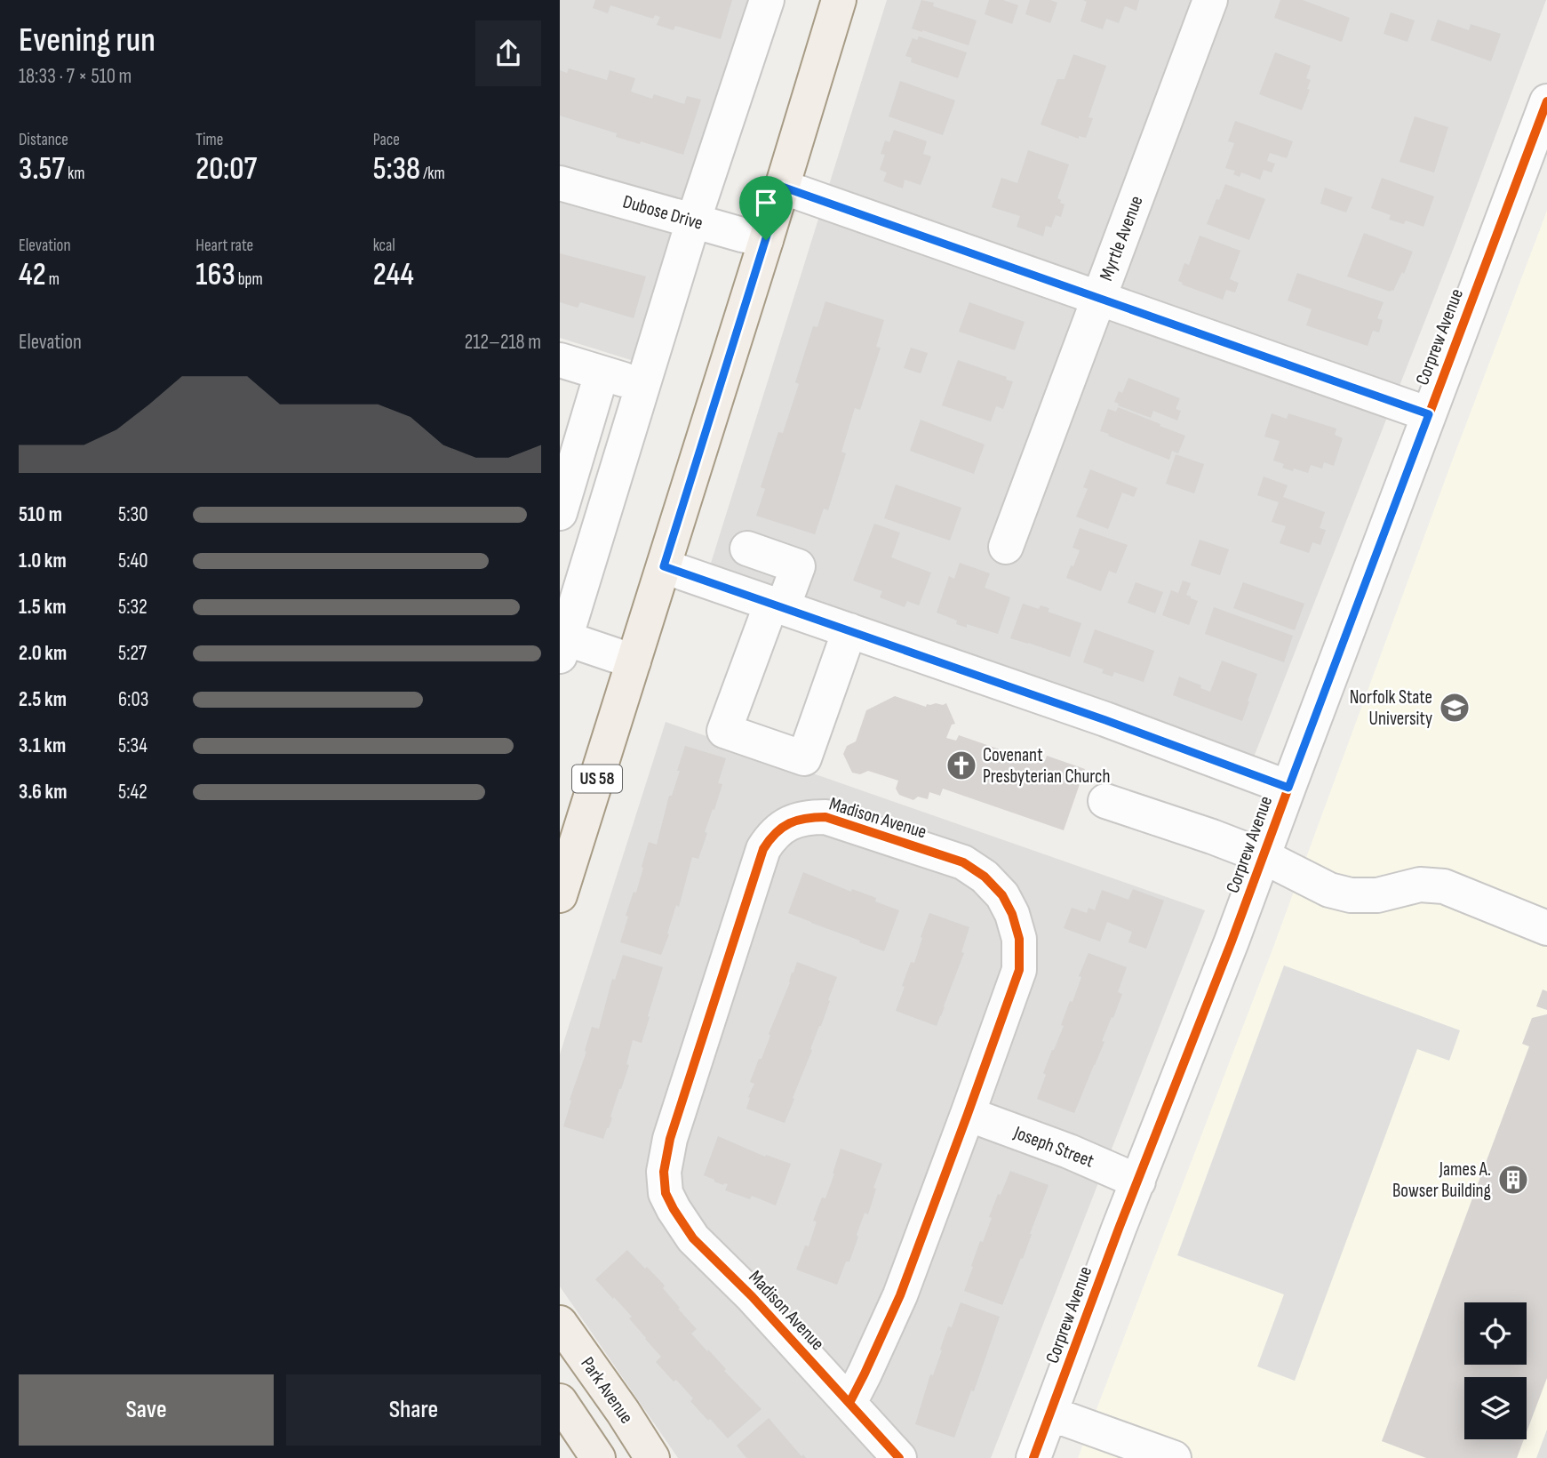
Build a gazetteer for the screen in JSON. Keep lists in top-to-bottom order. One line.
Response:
{"streets":{"main road":["US 58","Park Avenue"],"street":["Dubose Drive","Myrtle Avenue","Corprew Avenue","Madison Avenue","Joseph Street"]},"crossings":[["Dubose Drive","US 58"],["Corprew Avenue","Joseph Street"],["Madison Avenue","Joseph Street"]],"places":{"school or university":["Norfolk State University"],"church":["Covenant Presbyterian Church"],"building":["James A. Bowser Building"]},"page":{"heading":["Evening run","18:33 · 7 × 510 m"],"stats":[["Distance","3.57 km"],["Time","20:07"],["Pace","5:38 /km"],["Elevation","42 m"],["Heart rate","163 bpm"],["kcal","244"]],"chart":["Elevation","212–218 m"],"list":[{"name":"510 m","note":"5:30"},{"name":"1.0 km","note":"5:40"},{"name":"1.5 km","note":"5:32"},{"name":"2.0 km","note":"5:27"},{"name":"2.5 km","note":"6:03"},{"name":"3.1 km","note":"5:34"},{"name":"3.6 km","note":"5:42"}],"buttons":["Save","Share"]}}
